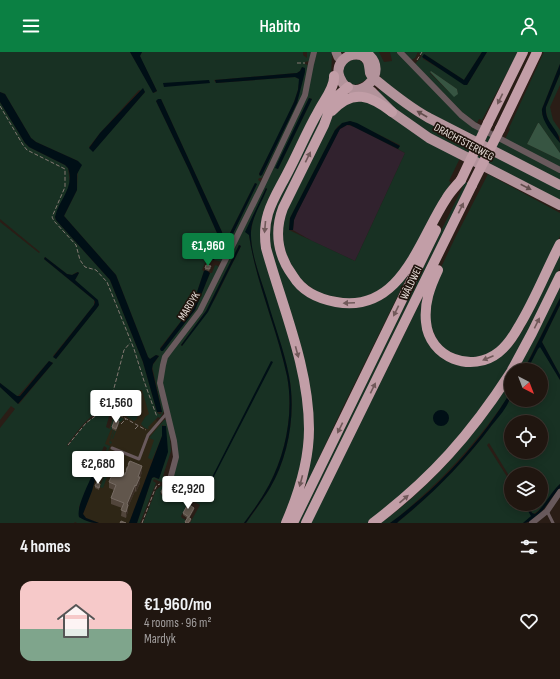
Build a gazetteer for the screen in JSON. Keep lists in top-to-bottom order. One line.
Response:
{"streets":{"highway":["WÂLDWEI"],"main road":["DRACHTSTERWEG"],"street":["MARDYK"]},"north":"bottom right","page":{"header":"Habito","price":["€1,960","€1,560","€2,680","€2,920"],"heading":"4 homes","list":[{"name":"€1,960/mo","note":"4 rooms · 96 m² · Mardyk"}]}}
